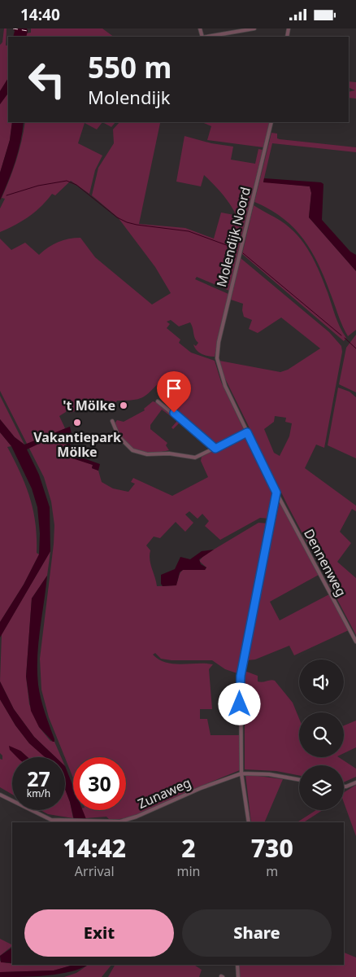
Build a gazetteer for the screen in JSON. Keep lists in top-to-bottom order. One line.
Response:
{"streets":{"street":["Molendijk Noord","Dennenweg","Zunaweg"]},"crossings":[["Molendijk Noord","Dennenweg"]],"places":["'t Mölke","Vakantiepark Mölke"],"page":{"status":"14:40","turn":["550 m","Molendijk"],"speed":"27 km/h","limit":"30","eta":["14:42","Arrival","2","min","730","m"],"buttons":["Exit","Share"]}}
